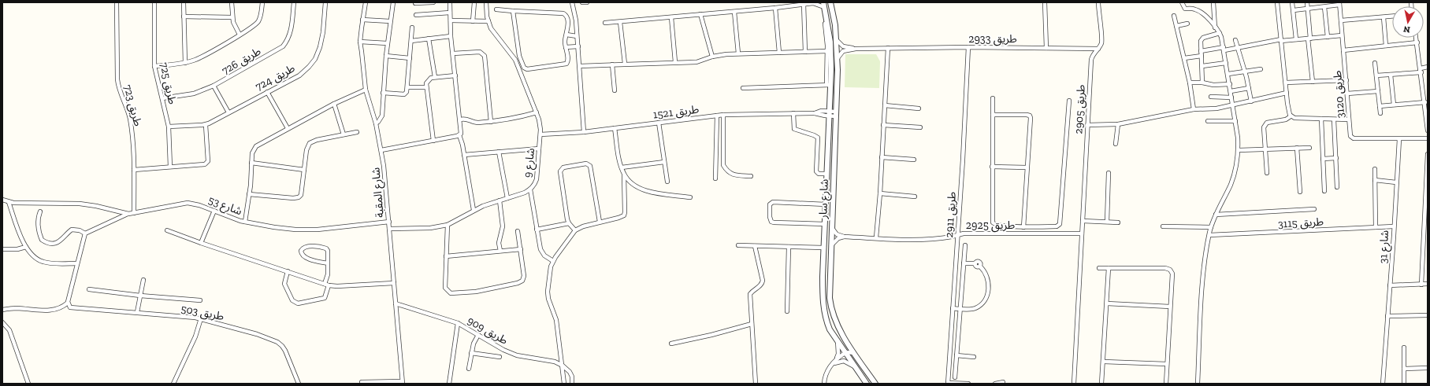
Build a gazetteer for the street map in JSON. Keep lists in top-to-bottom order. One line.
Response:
{"streets":{"street":["طريق 2933","طريق 726","طريق 724","طريق 725","طريق 3120","طريق 723","طريق 2905","طريق 1521","شارع 9","شارع المقبة","شارع سار","شارع 53","طريق 2911","طريق 3115","طريق 2925","شارع 31","طريق 503","طريق 909"]},"crossings":[["طريق 2933","طريق 2905"],["طريق 2933","شارع سار"],["طريق 2933","طريق 2911"],["طريق 726","طريق 725"],["طريق 724","طريق 725"],["طريق 3120","شارع 31"],["طريق 723","شارع 53"],["طريق 2905","طريق 2925"],["طريق 1521","شارع 9"],["طريق 1521","شارع سار"],["شارع 9","شارع المقبة"],["شارع المقبة","شارع 53"],["شارع المقبة","طريق 909"],["طريق 2911","طريق 2925"],["طريق 3115","شارع 31"]],"north":"bottom"}
